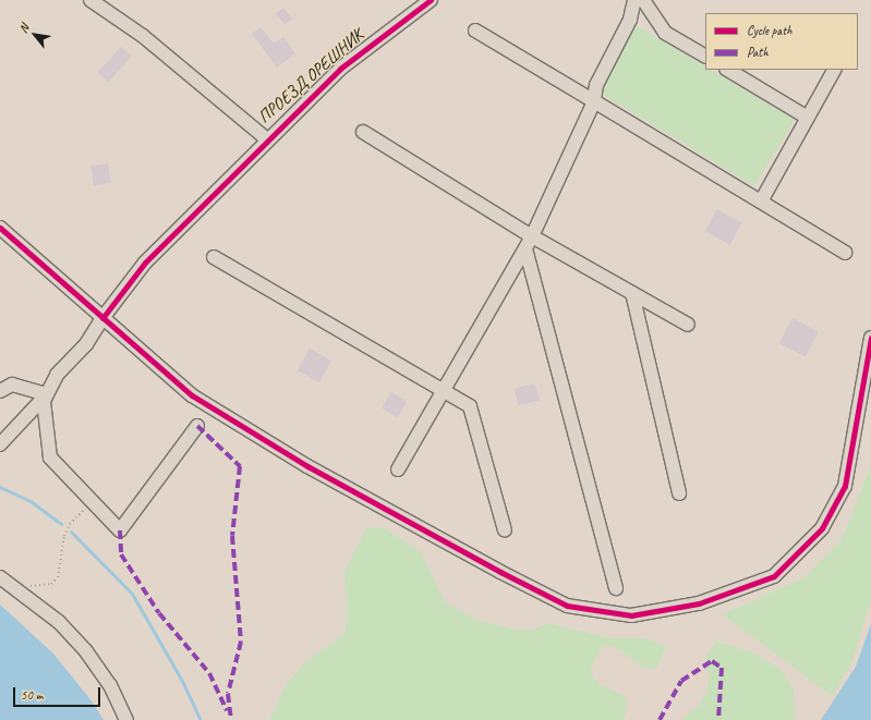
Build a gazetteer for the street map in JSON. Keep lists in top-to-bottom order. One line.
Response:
{"streets":{"street":["ПРОЕЗД ОРЕШНИК"]},"legend":["Cycle path","Path"],"scale_bar":"50 m","north":"top left"}
